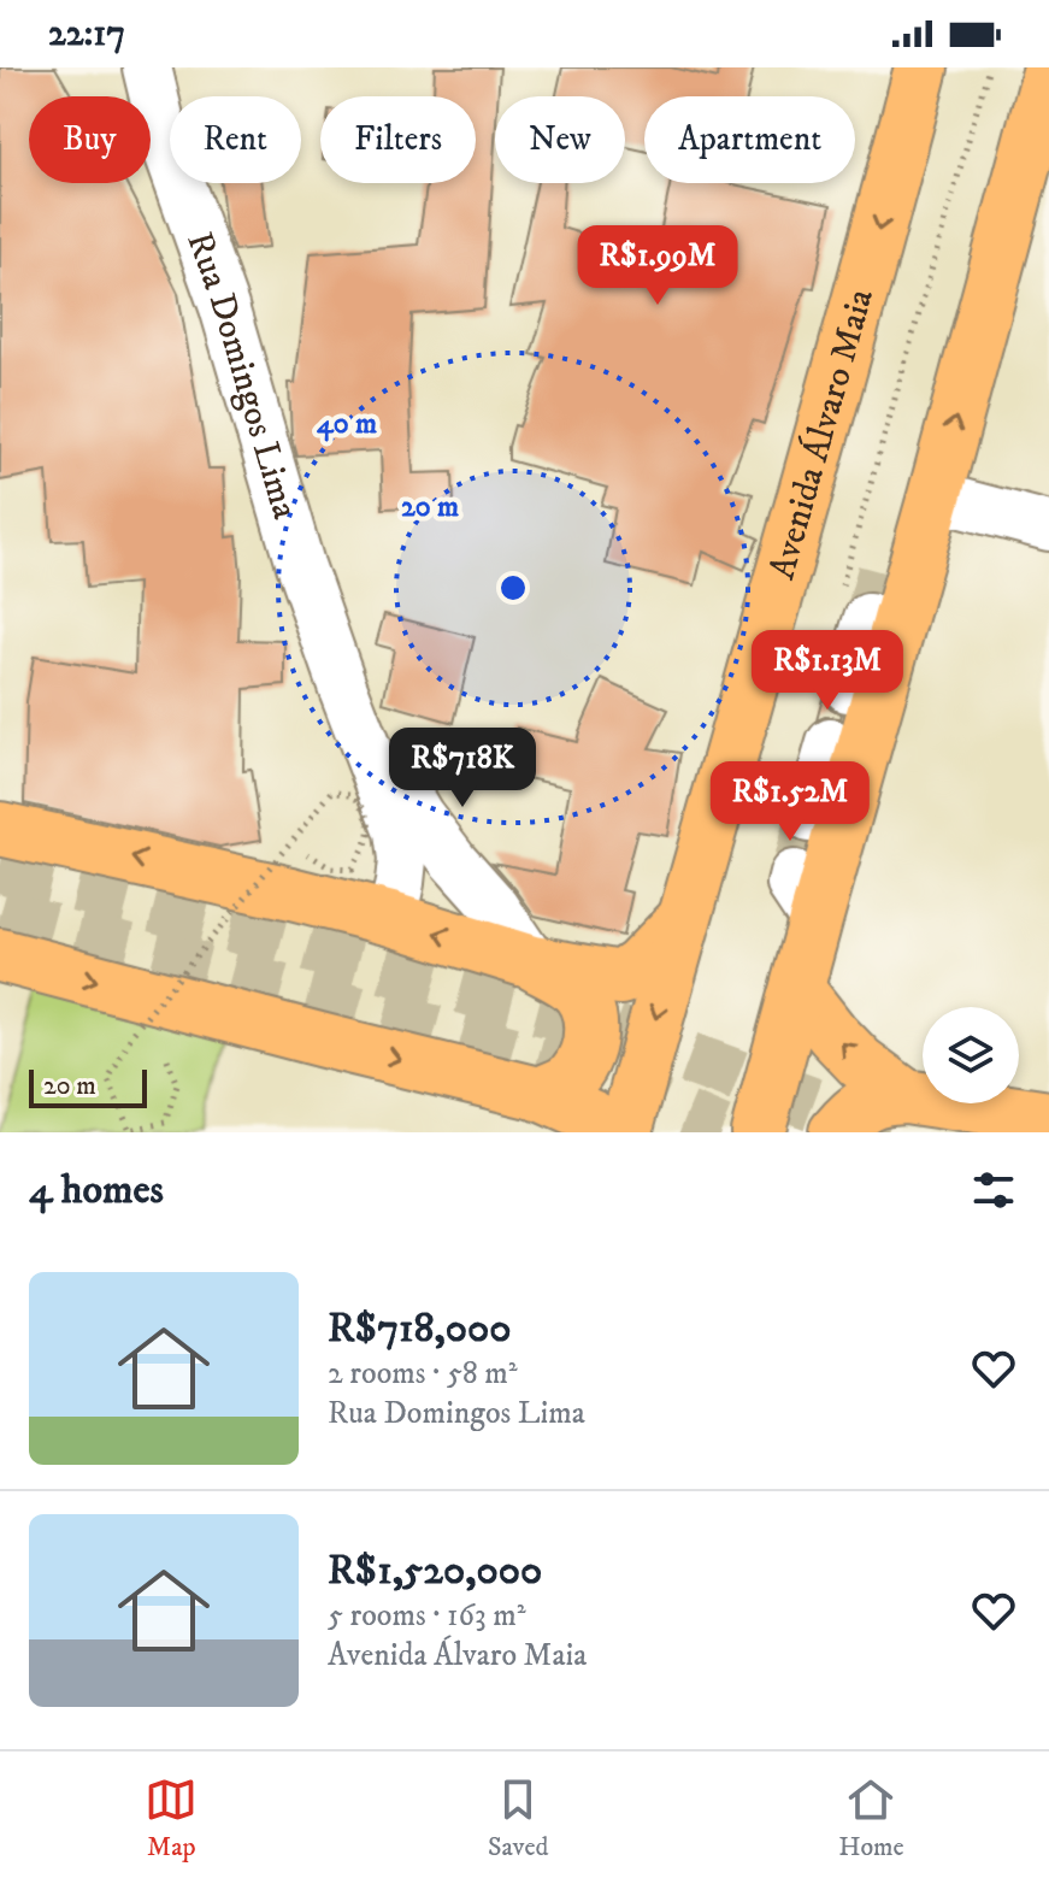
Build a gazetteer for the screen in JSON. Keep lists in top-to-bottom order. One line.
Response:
{"streets":{"main road":["Avenida Álvaro Maia"],"street":["Rua Domingos Lima"]},"scale_bar":"20 m","page":{"status":"22:17","chip":["Buy","Rent","Filters","New","Apartment"],"price":["R$1.99M","R$1.13M","R$718K","R$1.52M"],"scale":"20 m","heading":"4 homes","list":[{"name":"R$718,000","note":"2 rooms · 58 m² · Rua Domingos Lima"},{"name":"R$1,520,000","note":"5 rooms · 163 m² · Avenida Álvaro Maia"}],"tabs":["Map","Saved","Home"]},"rings":["40 m","20 m"]}
